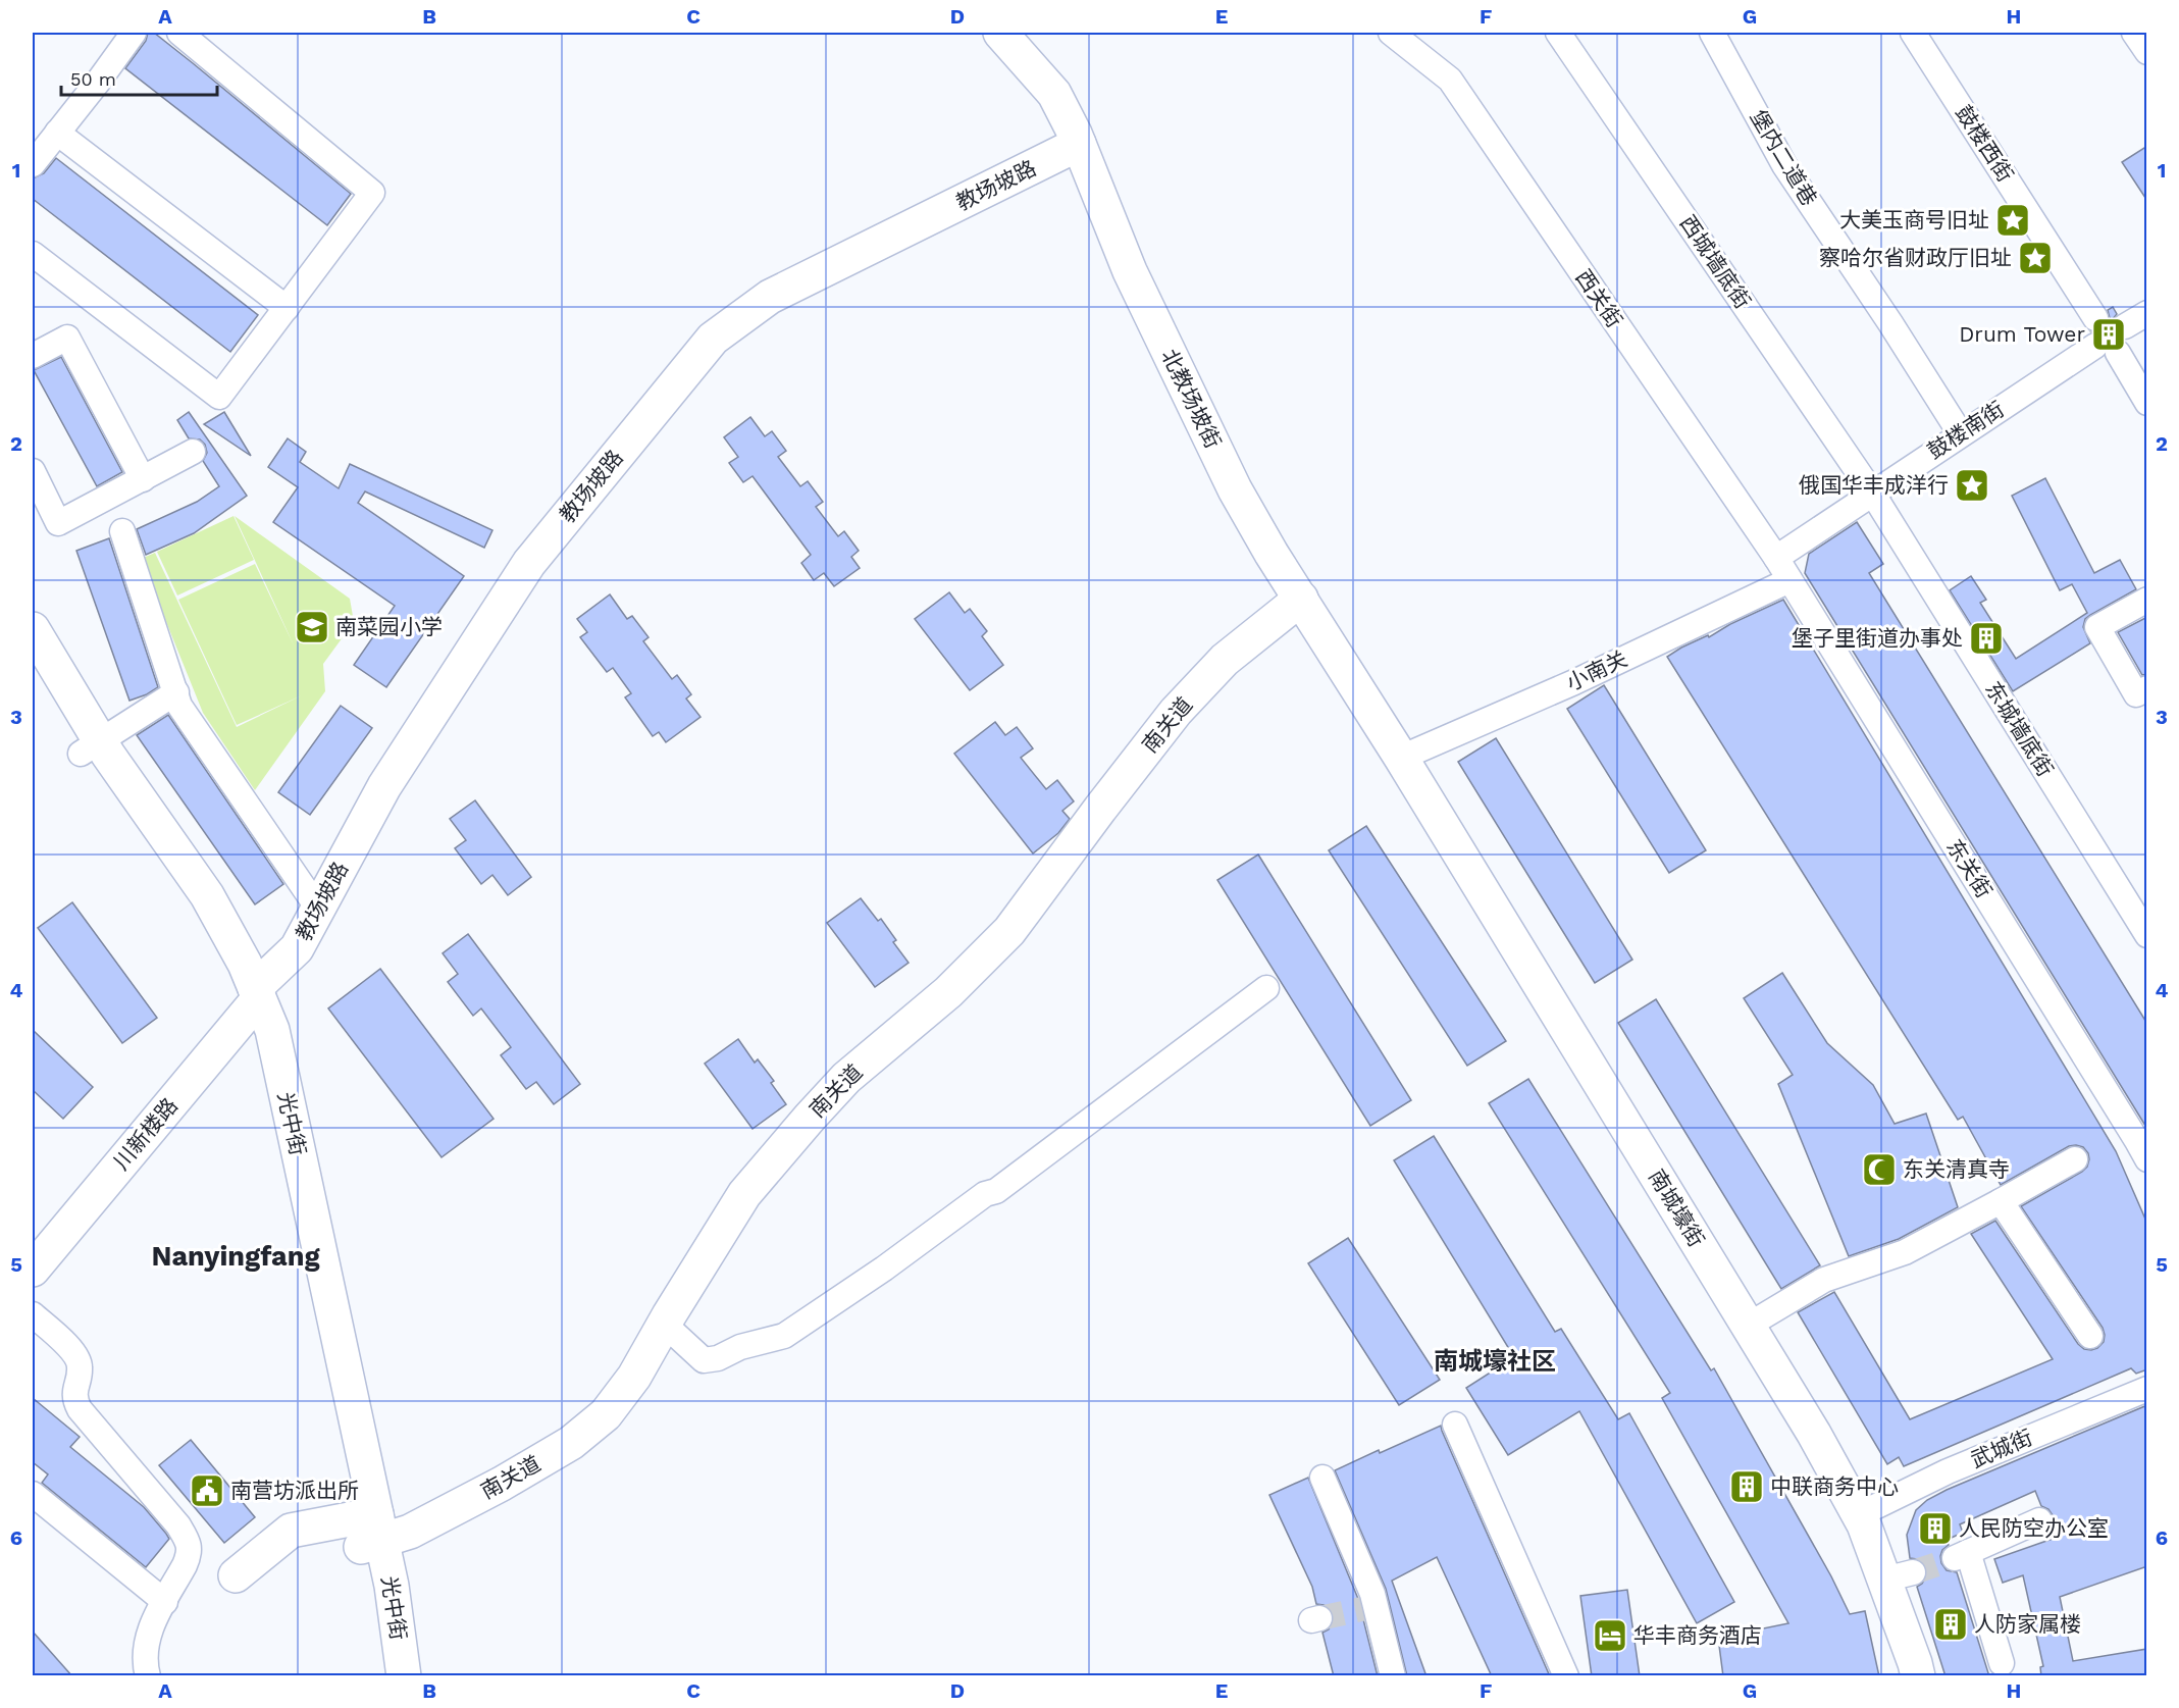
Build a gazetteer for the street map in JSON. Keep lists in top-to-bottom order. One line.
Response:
{"streets":{"street":["鼓楼西街","堡内二道巷","教场坡路","西城墙底街","西关街","北教场坡街","鼓楼南街","小南关","南关道","东城墙底街","东关街","光中街","川新楼路","南城壕街","武城街"]},"crossings":[["堡内二道巷","鼓楼南街"],["教场坡路","北教场坡街"],["教场坡路","光中街"],["教场坡路","川新楼路"],["西城墙底街","鼓楼南街"],["西城墙底街","东城墙底街"],["西关街","鼓楼南街"],["西关街","小南关"],["西关街","东关街"],["北教场坡街","小南关"],["北教场坡街","南关道"],["北教场坡街","南城壕街"],["鼓楼南街","东城墙底街"],["小南关","东关街"],["小南关","南城壕街"],["南关道","光中街"],["光中街","川新楼路"],["南城壕街","武城街"]],"districts":["Nanyingfang","南城壕社区"],"places":{"place":["大美玉商号旧址","察哈尔省财政厅旧址","俄国华丰成洋行"],"building":["Drum Tower","堡子里街道办事处","中联商务中心","人民防空办公室","人防家属楼"],"school or university":["南菜园小学"],"mosque":["东关清真寺"],"public building":["南营坊派出所"],"hotel":["华丰商务酒店"]},"scale_bar":"50 m","grid":{"columns":["A","B","C","D","E","F","G","H"],"rows":["1","2","3","4","5","6"]}}
